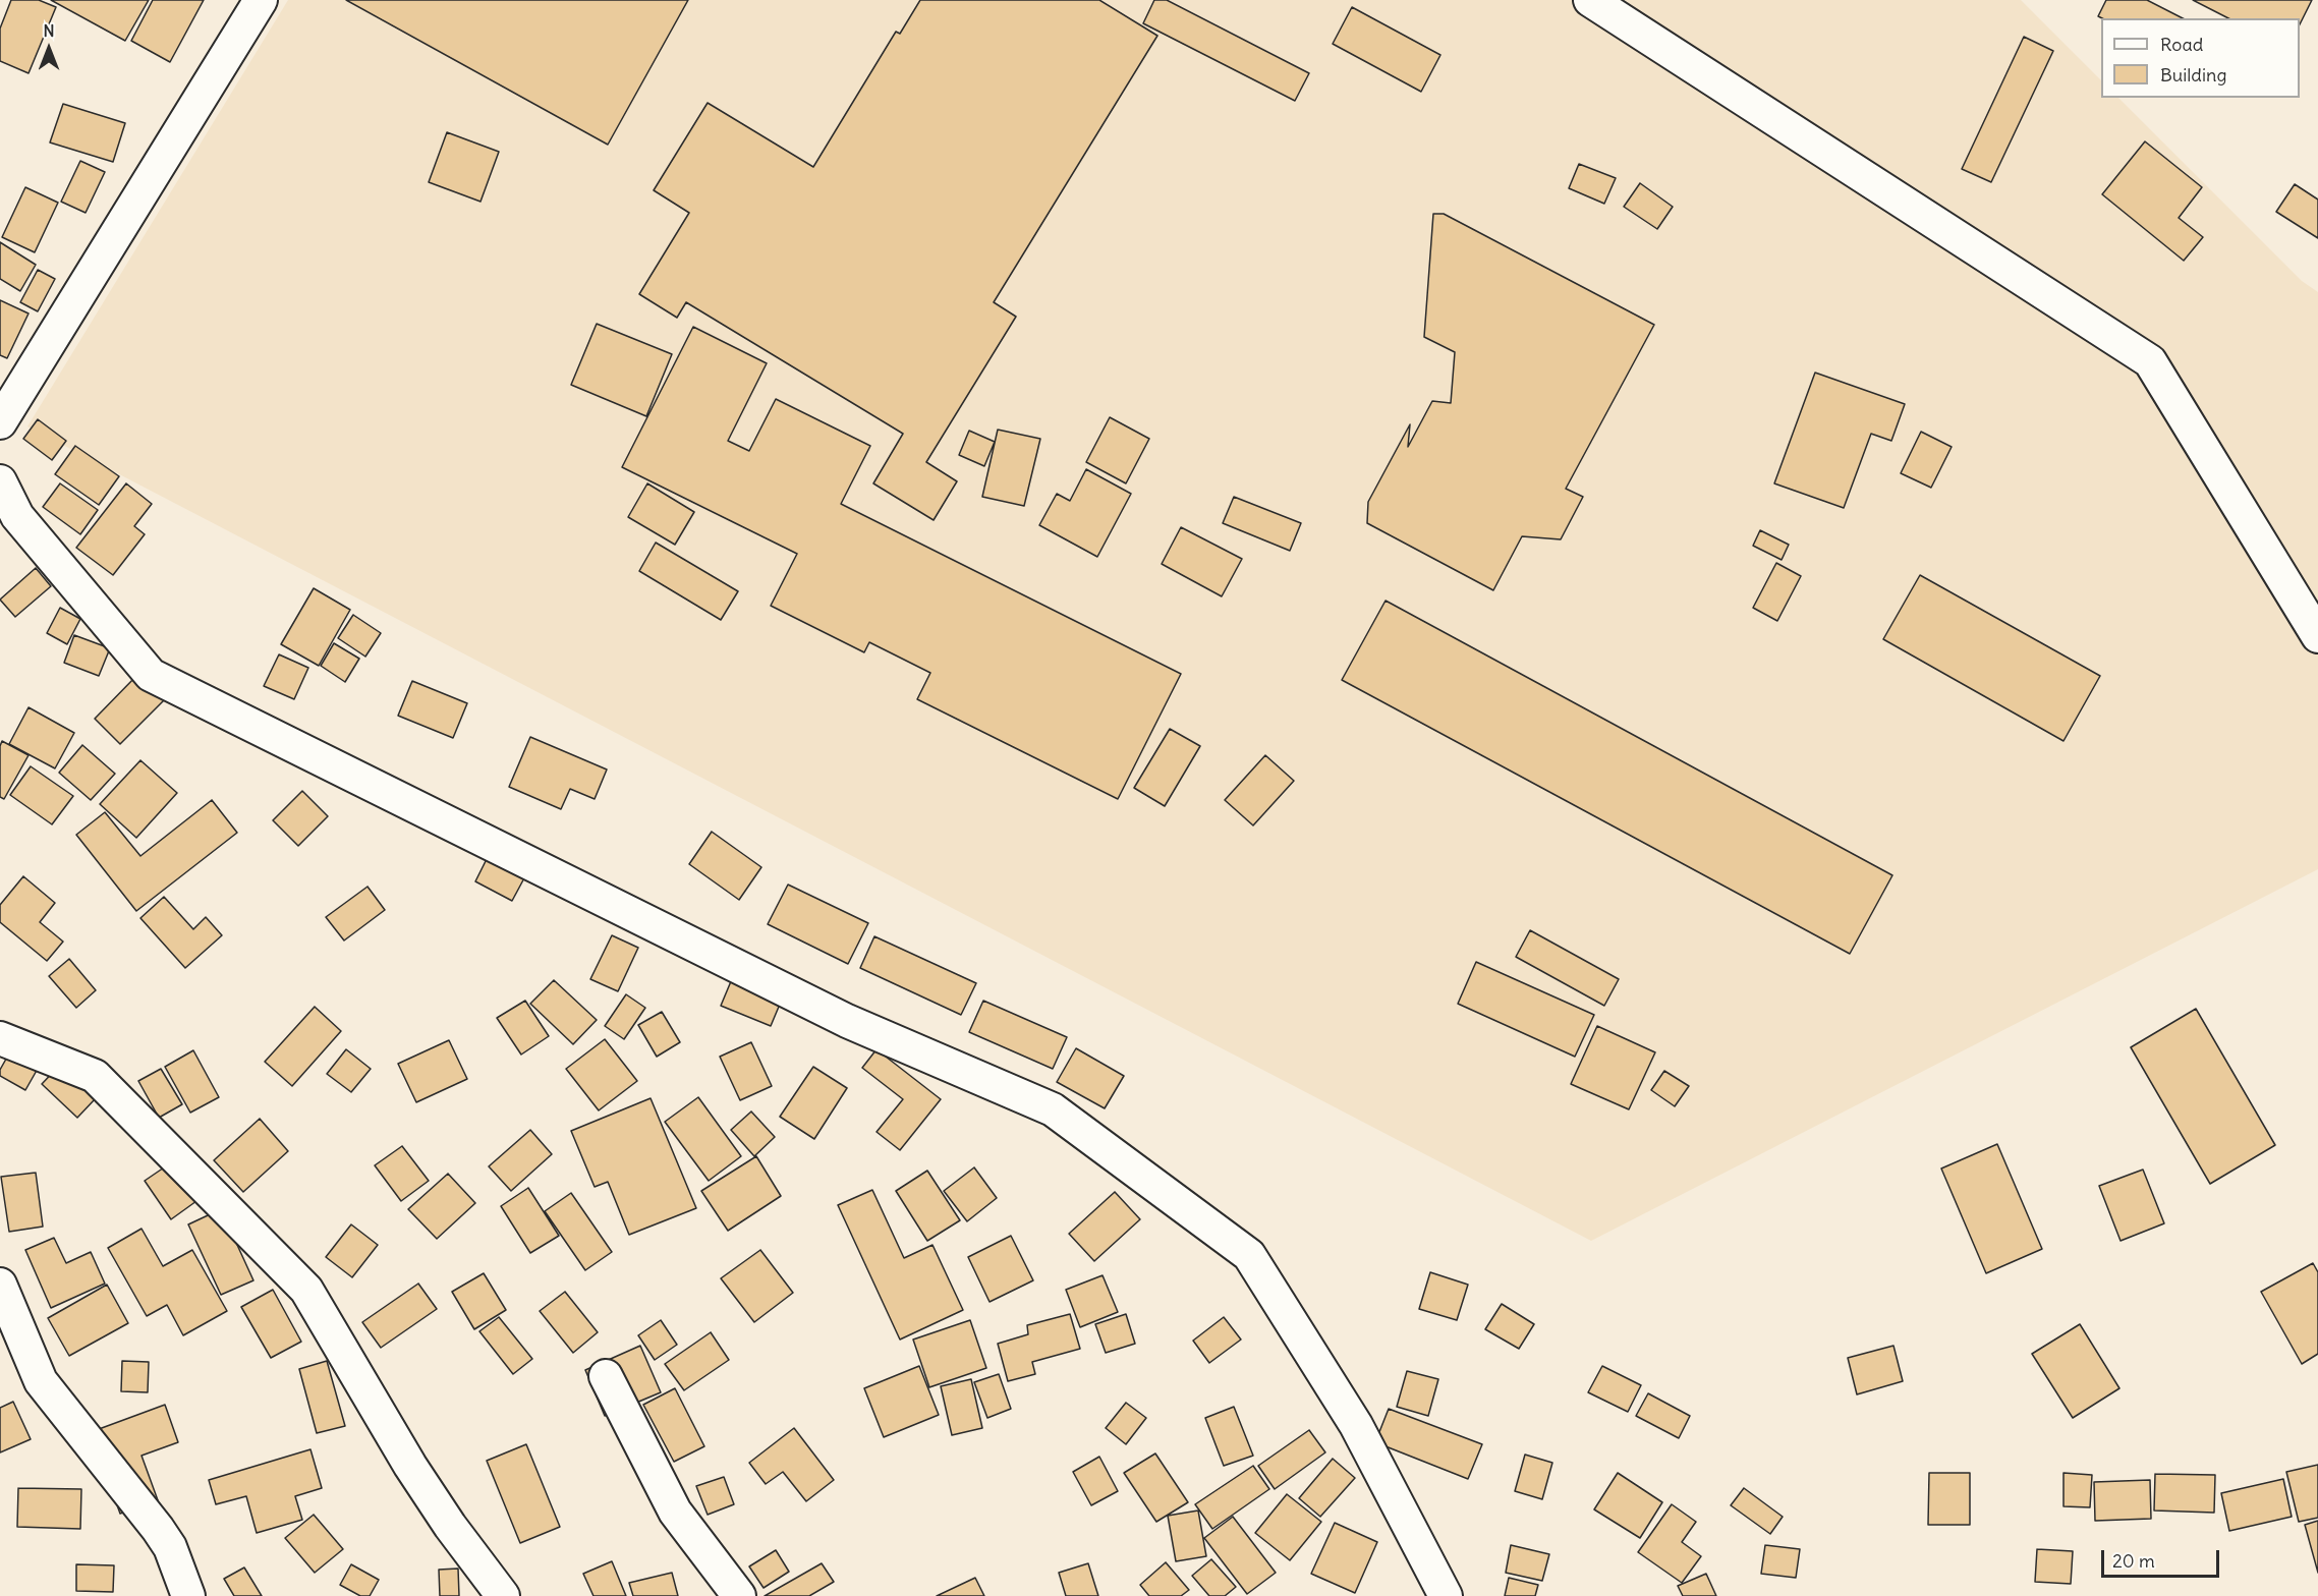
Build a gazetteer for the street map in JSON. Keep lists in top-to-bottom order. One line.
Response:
{"legend":["Road","Building"],"scale_bar":"20 m","north":"top"}
